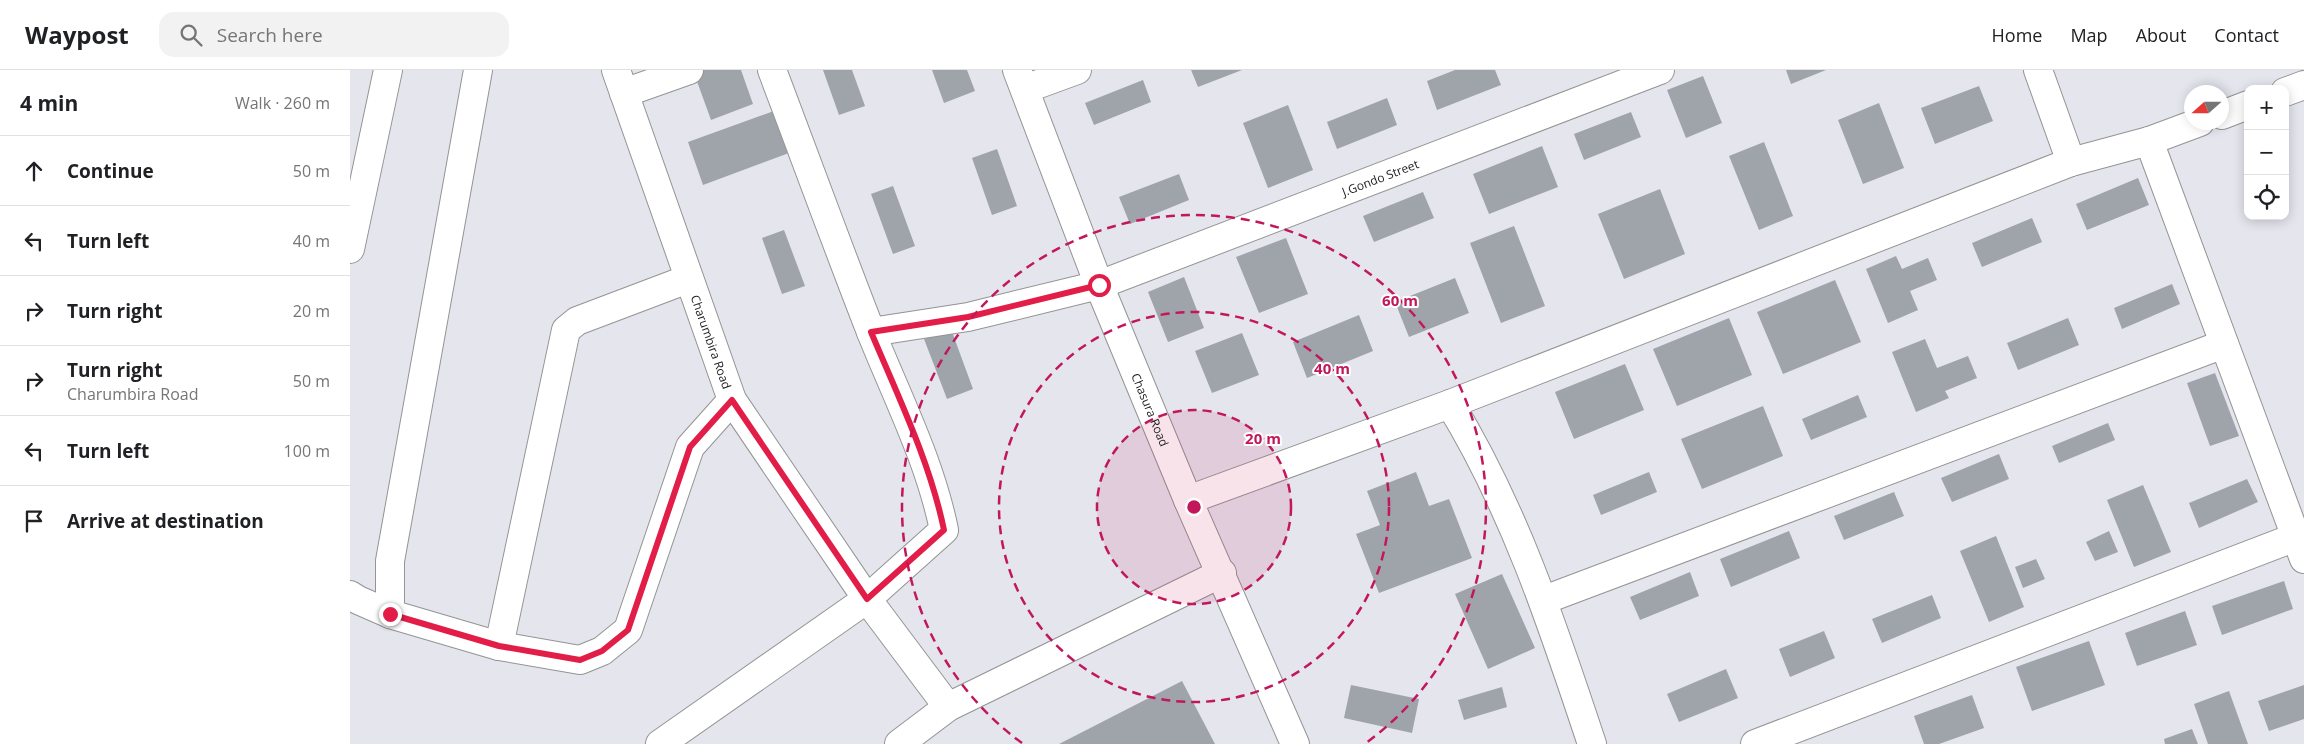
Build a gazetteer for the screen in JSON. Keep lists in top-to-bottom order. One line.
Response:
{"streets":{"street":["J.Gondo Street","Charumbira Road","Chasura Road"]},"crossings":[["J.Gondo Street","Chasura Road"]],"north":"left","page":{"header":"Waypost","search":"Search here","nav":["Home","Map","About","Contact"],"heading":["4 min","Walk · 260 m"],"map_buttons":["+","−"],"list":[["Continue","50 m"],["Turn left","40 m"],["Turn right","20 m"],["Turn right","Charumbira Road","50 m"],["Turn left","100 m"],"Arrive at destination"]},"rings":["60 m","40 m","20 m"]}
